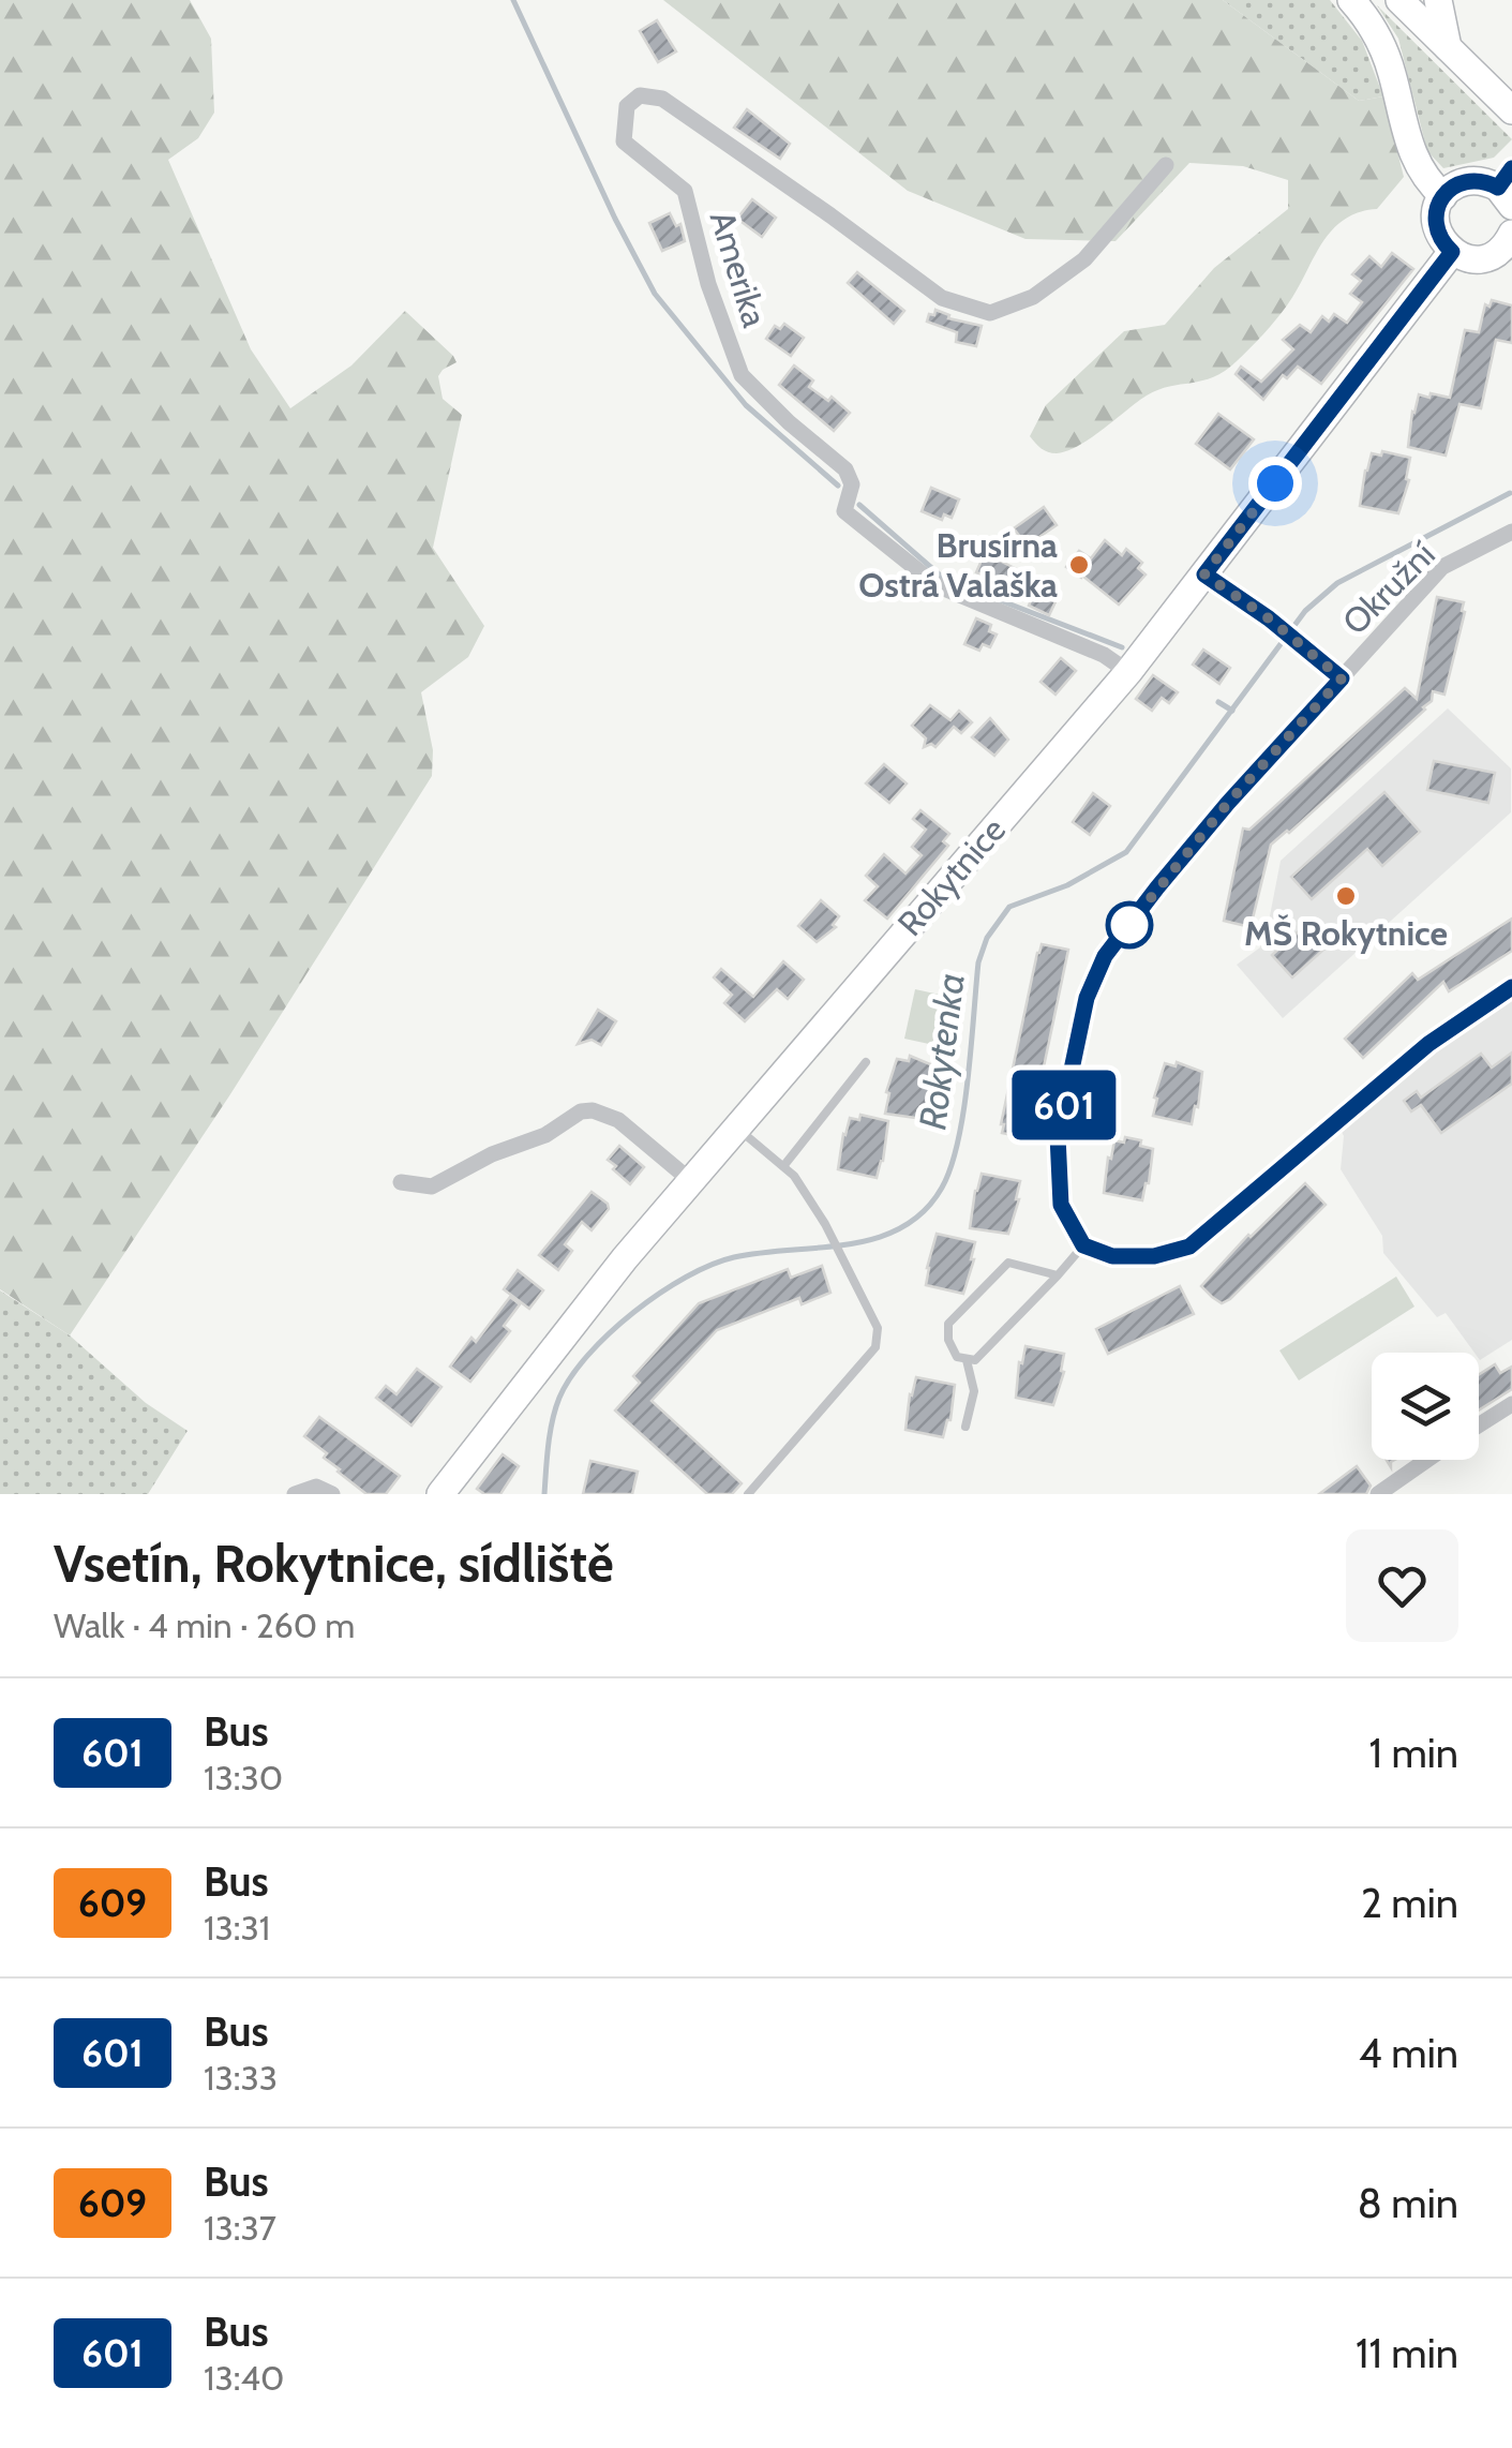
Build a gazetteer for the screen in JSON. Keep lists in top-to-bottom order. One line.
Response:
{"streets":{"main road":["Rokytnice"],"street":["Amerika","Okružní"]},"crossings":[["Amerika","Rokytnice"]],"water":["Rokytenka"],"places":["Brusírna Ostrá Valaška","MŠ Rokytnice"],"lines":["bus line 601"],"page":{"on_map":"601","heading":["Vsetín, Rokytnice, sídliště","Walk · 4 min · 260 m"],"list":[{"mark":"601","name":"Bus","note":"13:30","value":"1 min"},{"mark":"609","name":"Bus","note":"13:31","value":"2 min"},{"mark":"601","name":"Bus","note":"13:33","value":"4 min"},{"mark":"609","name":"Bus","note":"13:37","value":"8 min"},{"mark":"601","name":"Bus","note":"13:40","value":"11 min"}]}}
